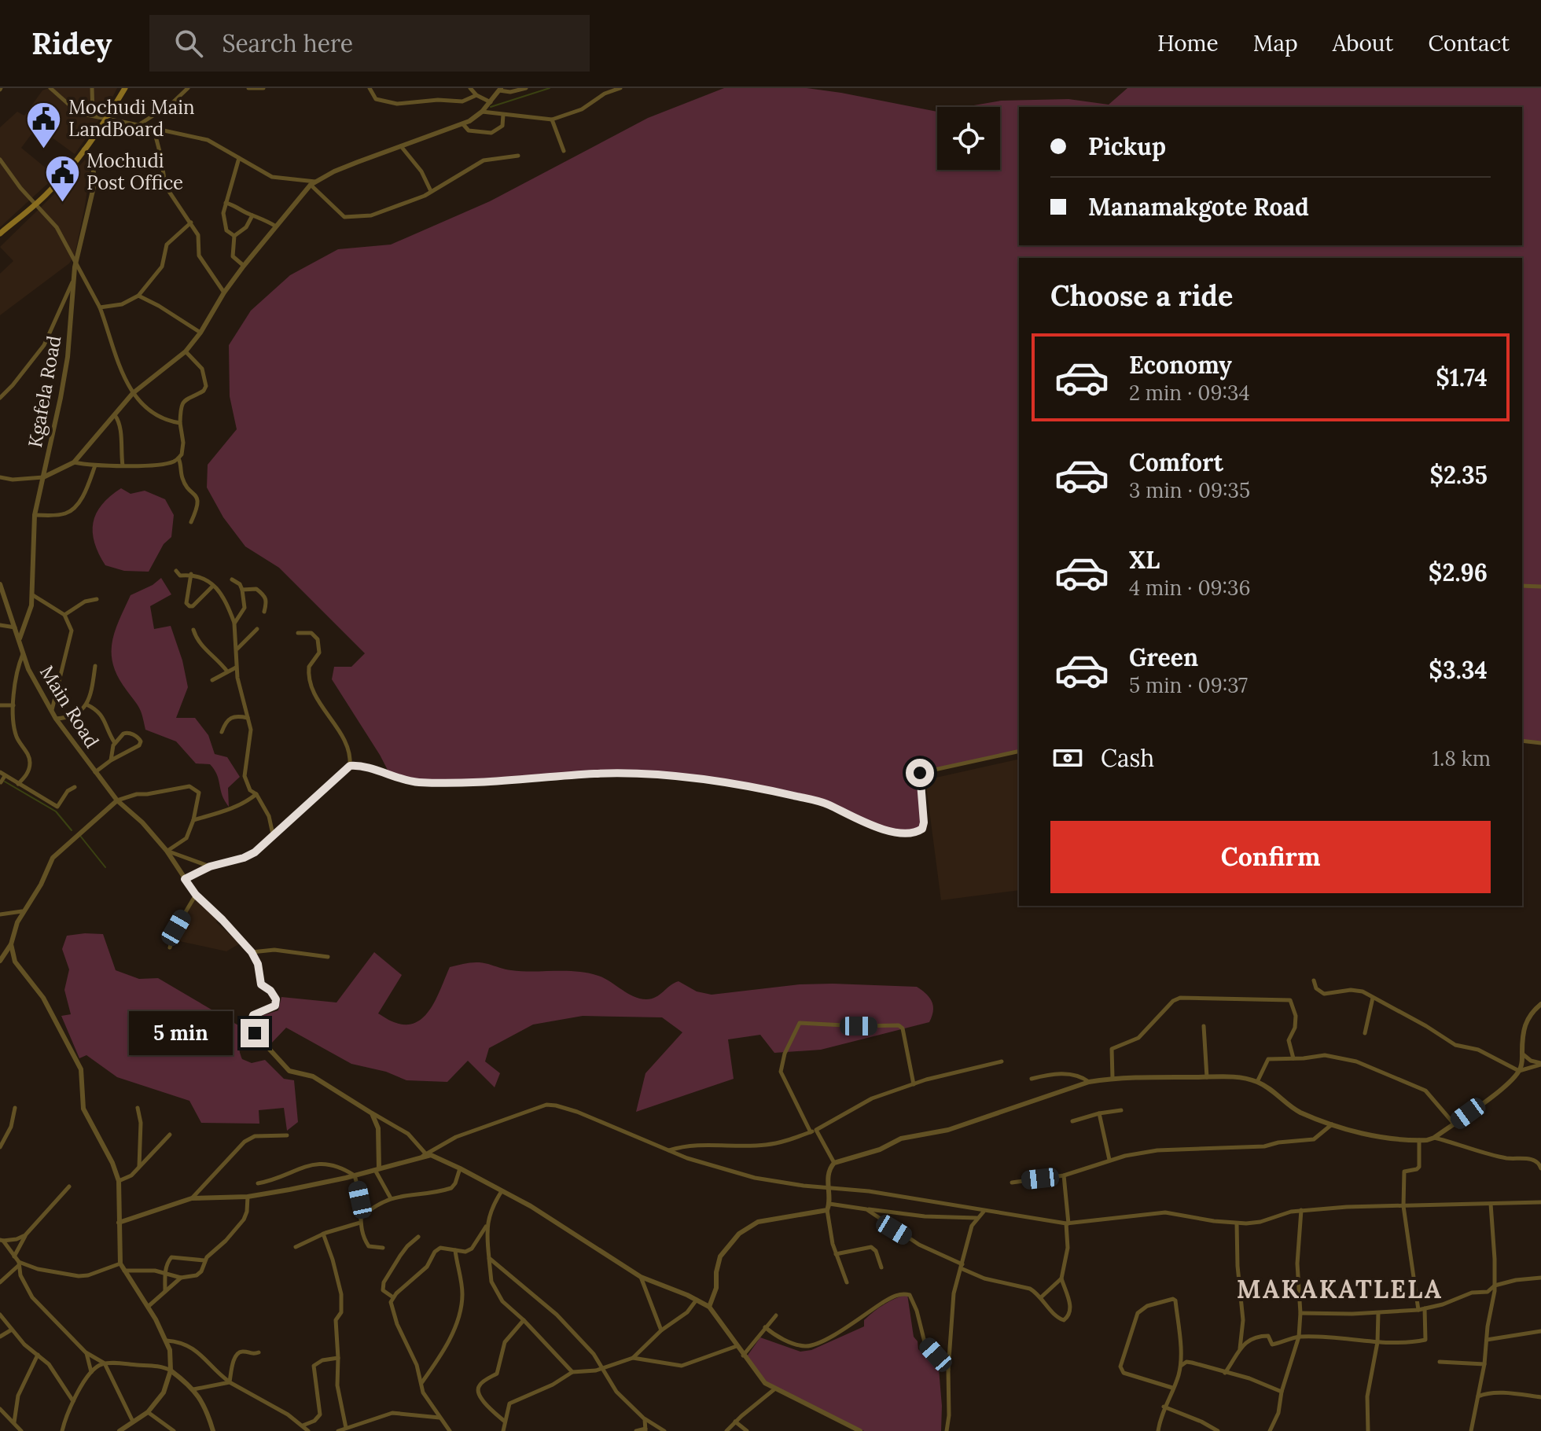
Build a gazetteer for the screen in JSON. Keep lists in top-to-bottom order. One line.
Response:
{"streets":{"street":["Kgafela Road","Main Road"]},"crossings":[["Kgafela Road","Main Road"]],"districts":["MAKAKATLELA"],"places":{"public building":["Mochudi Main LandBoard","Mochudi Post Office"]},"page":{"header":"Ridey","search":"Search here","nav":["Home","Map","About","Contact"],"banner":["Pickup","Manamakgote Road"],"heading":"Choose a ride","list":[{"name":"Economy","note":"2 min · 09:34","value":"$1.74"},{"name":"Comfort","note":"3 min · 09:35","value":"$2.35"},{"name":"XL","note":"4 min · 09:36","value":"$2.96"},{"name":"Green","note":"5 min · 09:37","value":"$3.34"}],"pay":["Cash","1.8 km"],"buttons":"Confirm","bubble":"5 min"}}
